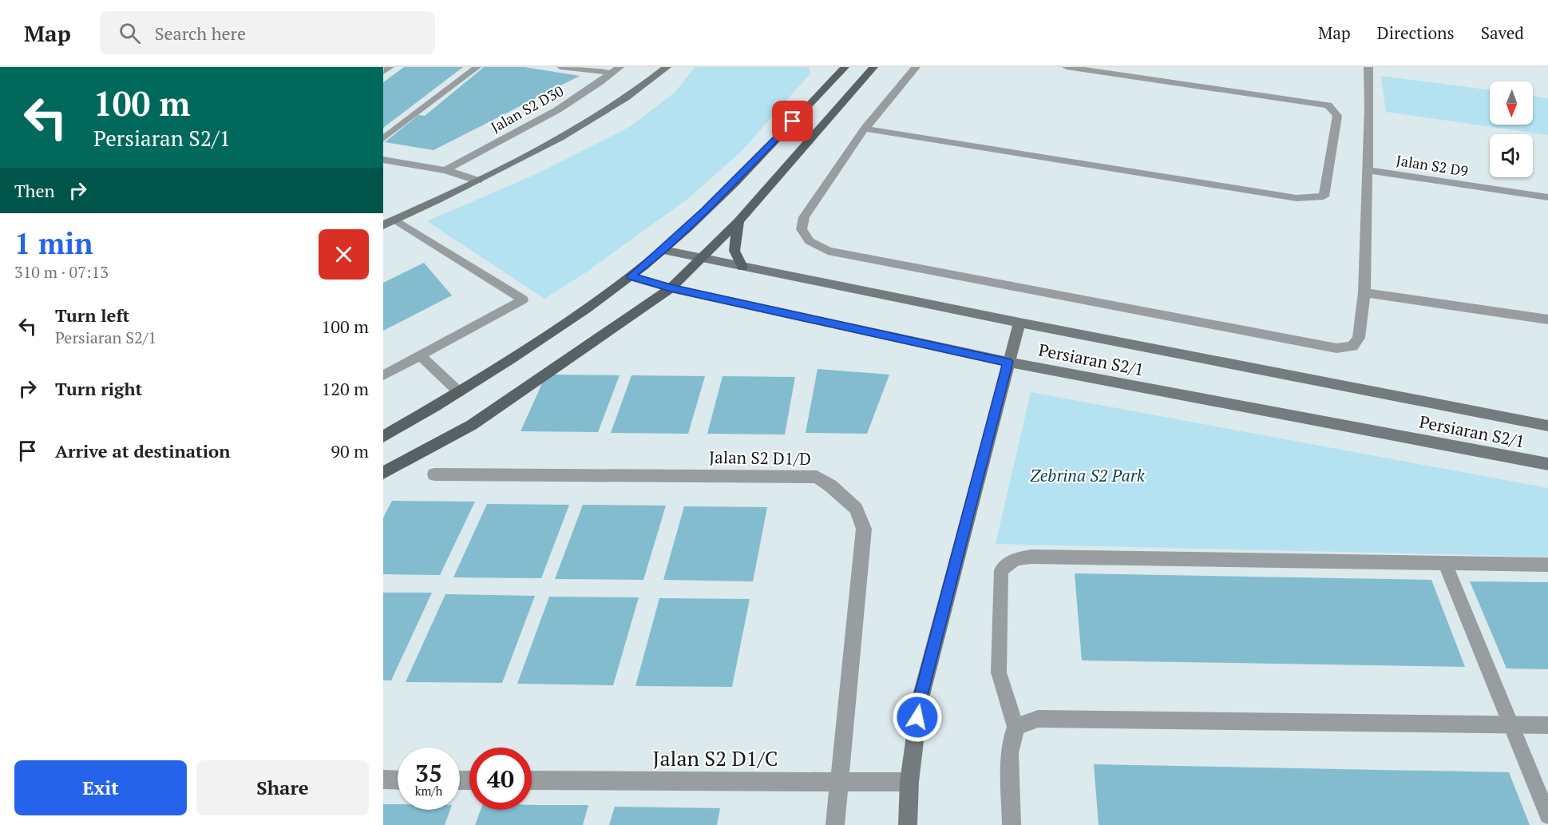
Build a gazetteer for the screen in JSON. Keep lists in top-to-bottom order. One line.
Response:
{"streets":{"street":["Jalan S2 D30","Jalan S2 D9","Persiaran S2/1","Jalan S2 D1/D","Jalan S2 D1/C"]},"crossings":[["Jalan S2 D1/D","Jalan S2 D1/C"]],"parks":["Zebrina S2 Park"],"north":"bottom","page":{"header":"Map","search":"Search here","nav":["Map","Directions","Saved"],"turn":["100 m","Persiaran S2/1"],"then":"Then","heading":["1 min","310 m · 07:13"],"list":[{"name":"Turn left","note":"Persiaran S2/1","value":"100 m"},{"name":"Turn right","value":"120 m"},{"name":"Arrive at destination","value":"90 m"}],"speed":"35 km/h","limit":"40","buttons":["Exit","Share"]}}
